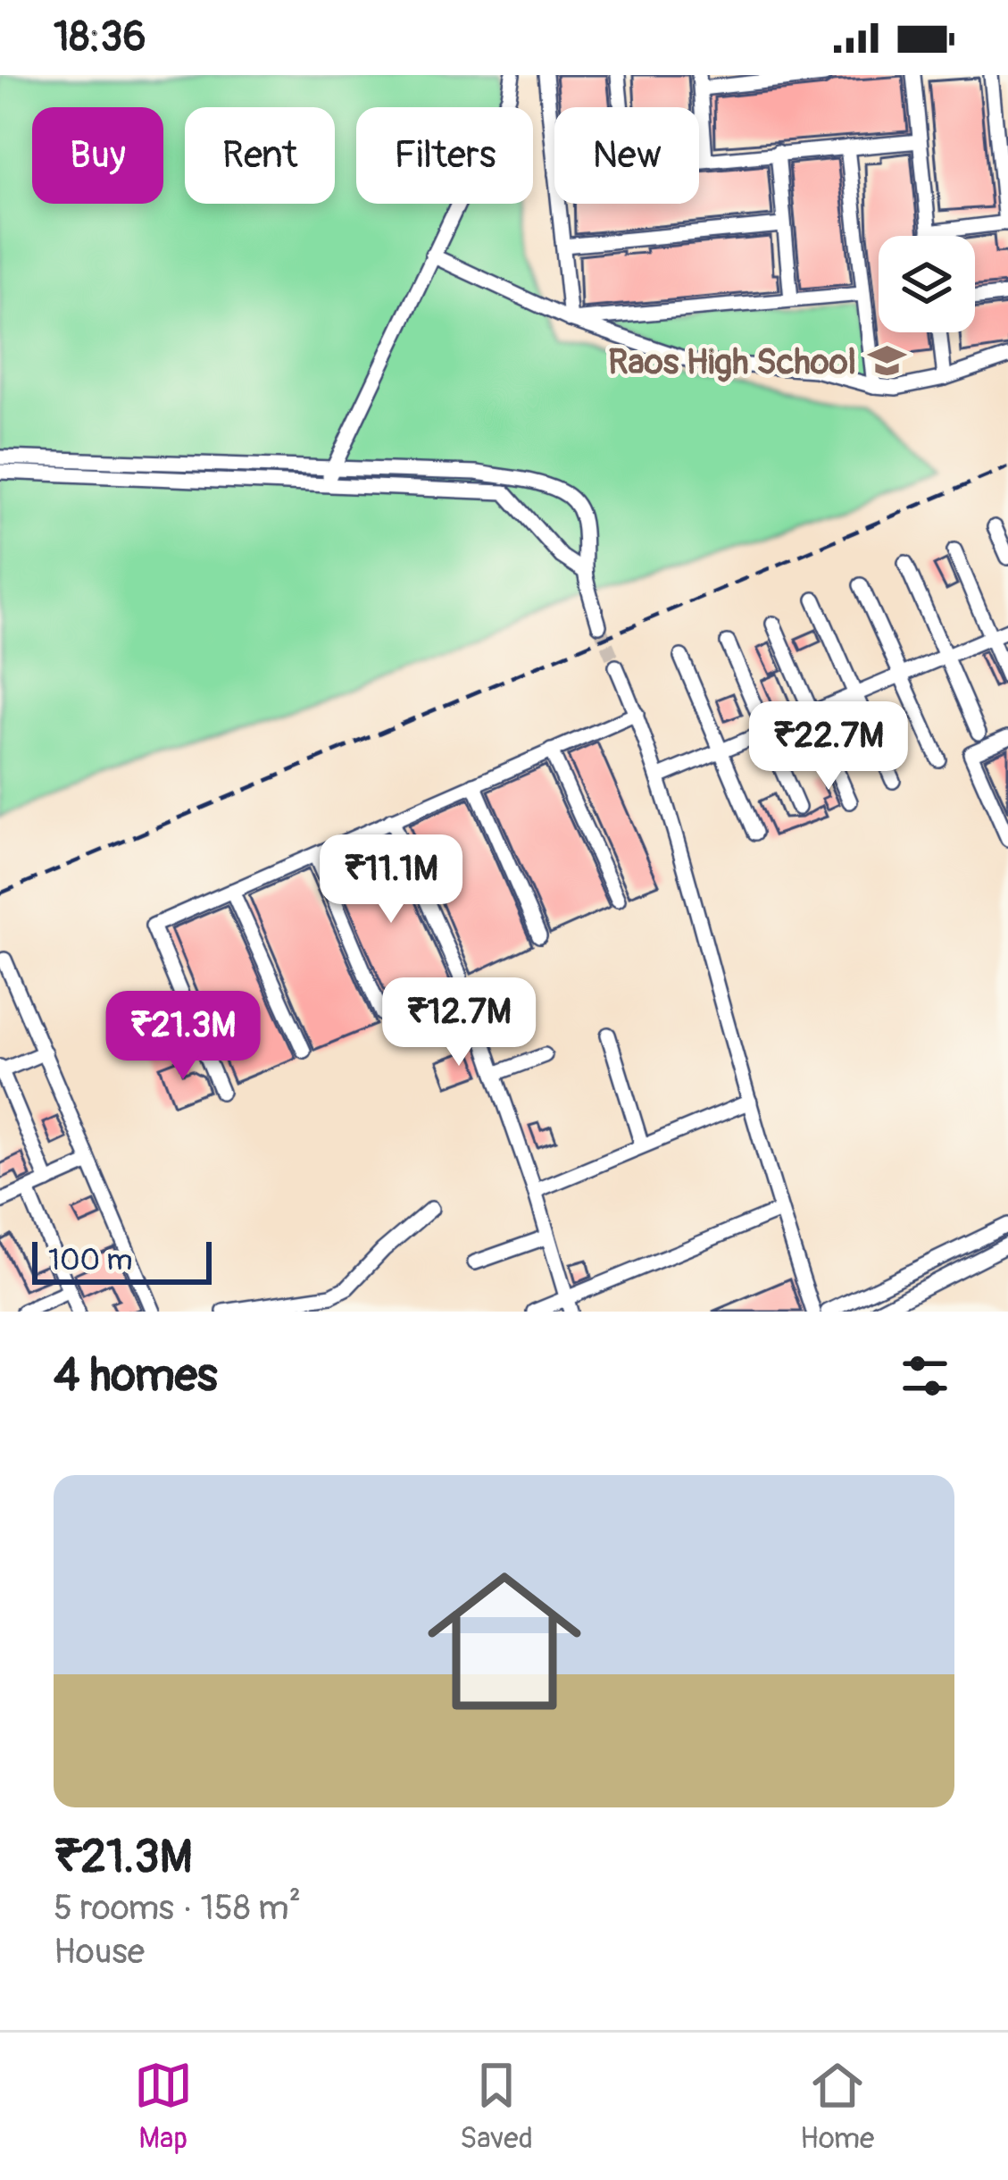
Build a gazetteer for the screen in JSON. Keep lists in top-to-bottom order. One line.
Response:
{"places":{"school or university":["Raos High School"]},"scale_bar":"100 m","page":{"status":"18:36","chip":["Buy","Rent","Filters","New"],"price":["₹22.7M","₹11.1M","₹12.7M","₹21.3M"],"scale":"100 m","heading":"4 homes","list":[{"name":"₹21.3M","note":"5 rooms · 158 m² · House"}],"tabs":["Map","Saved","Home"]}}
